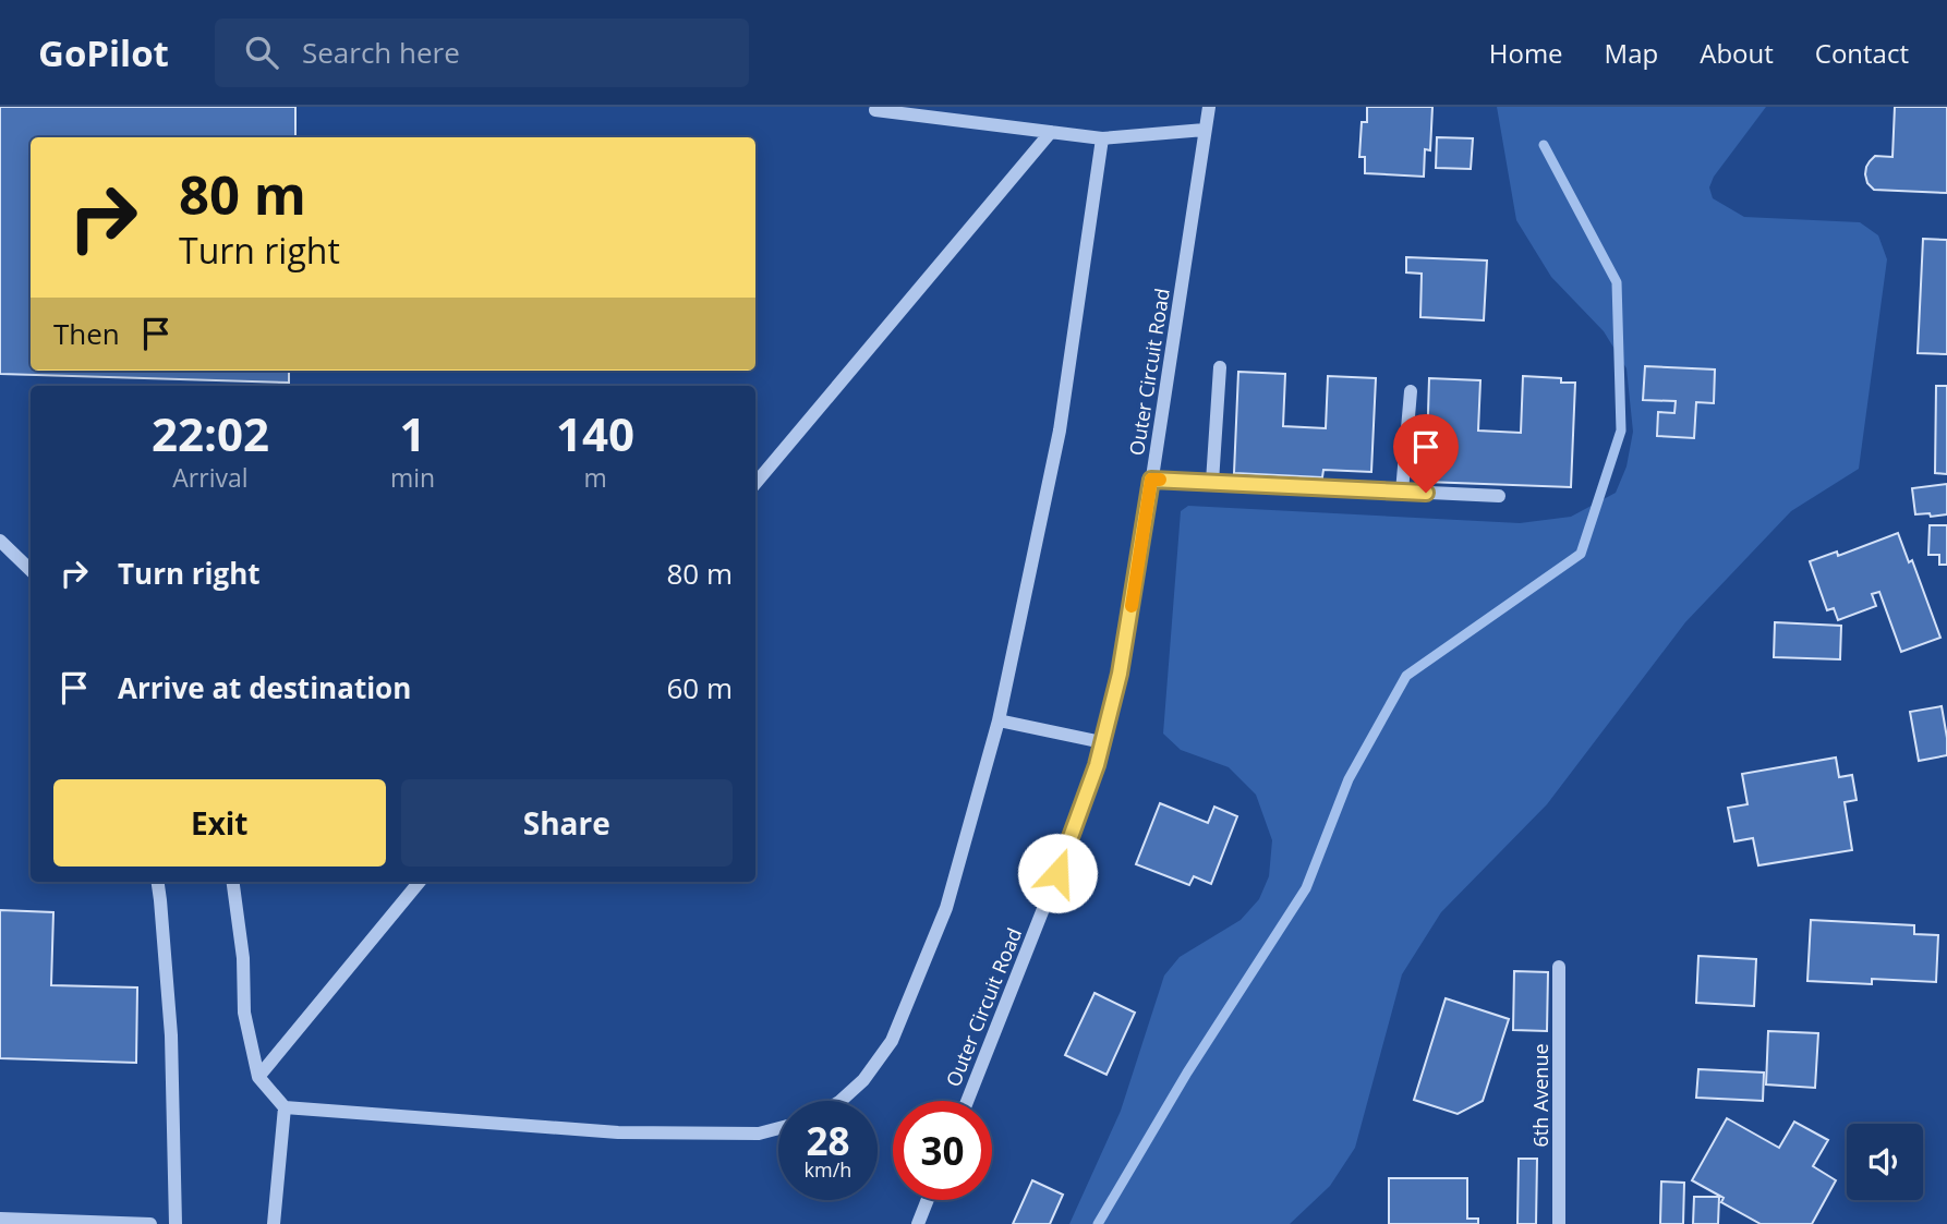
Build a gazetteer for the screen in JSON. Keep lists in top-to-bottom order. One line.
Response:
{"streets":{"street":["Outer Circuit Road","6th Avenue"]},"page":{"header":"GoPilot","search":"Search here","nav":["Home","Map","About","Contact"],"turn":["80 m","Turn right"],"then":"Then","eta":["22:02","Arrival","1","min","140","m"],"list":[{"name":"Turn right","value":"80 m"},{"name":"Arrive at destination","value":"60 m"}],"buttons":["Exit","Share"],"speed":"28 km/h","limit":"30"}}
